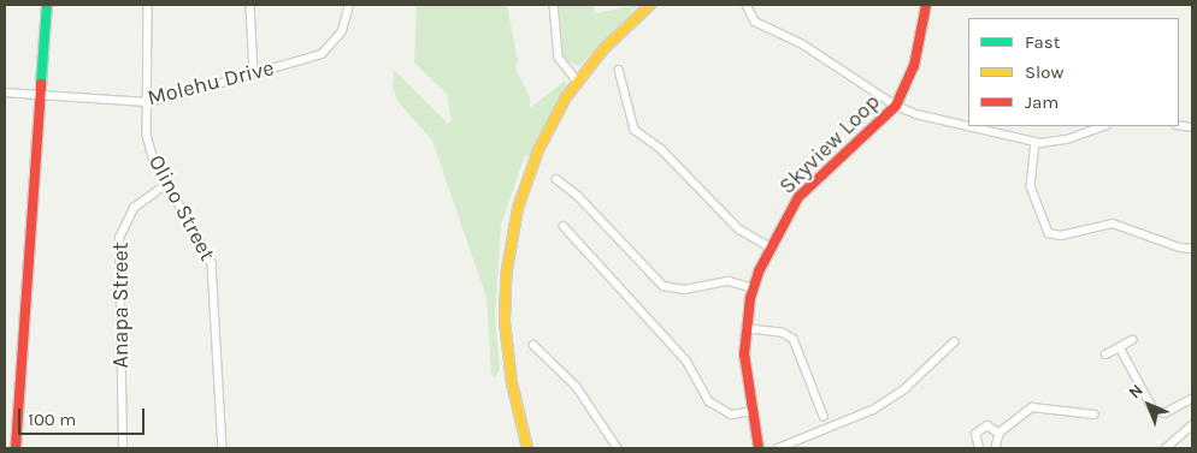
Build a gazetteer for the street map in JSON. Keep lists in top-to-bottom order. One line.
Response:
{"streets":{"street":["Molehu Drive","Skyview Loop","Olino Street","Anapa Street"]},"crossings":[["Molehu Drive","Olino Street"],["Olino Street","Anapa Street"]],"legend":["Fast","Slow","Jam"],"scale_bar":"100 m","north":"top left"}
